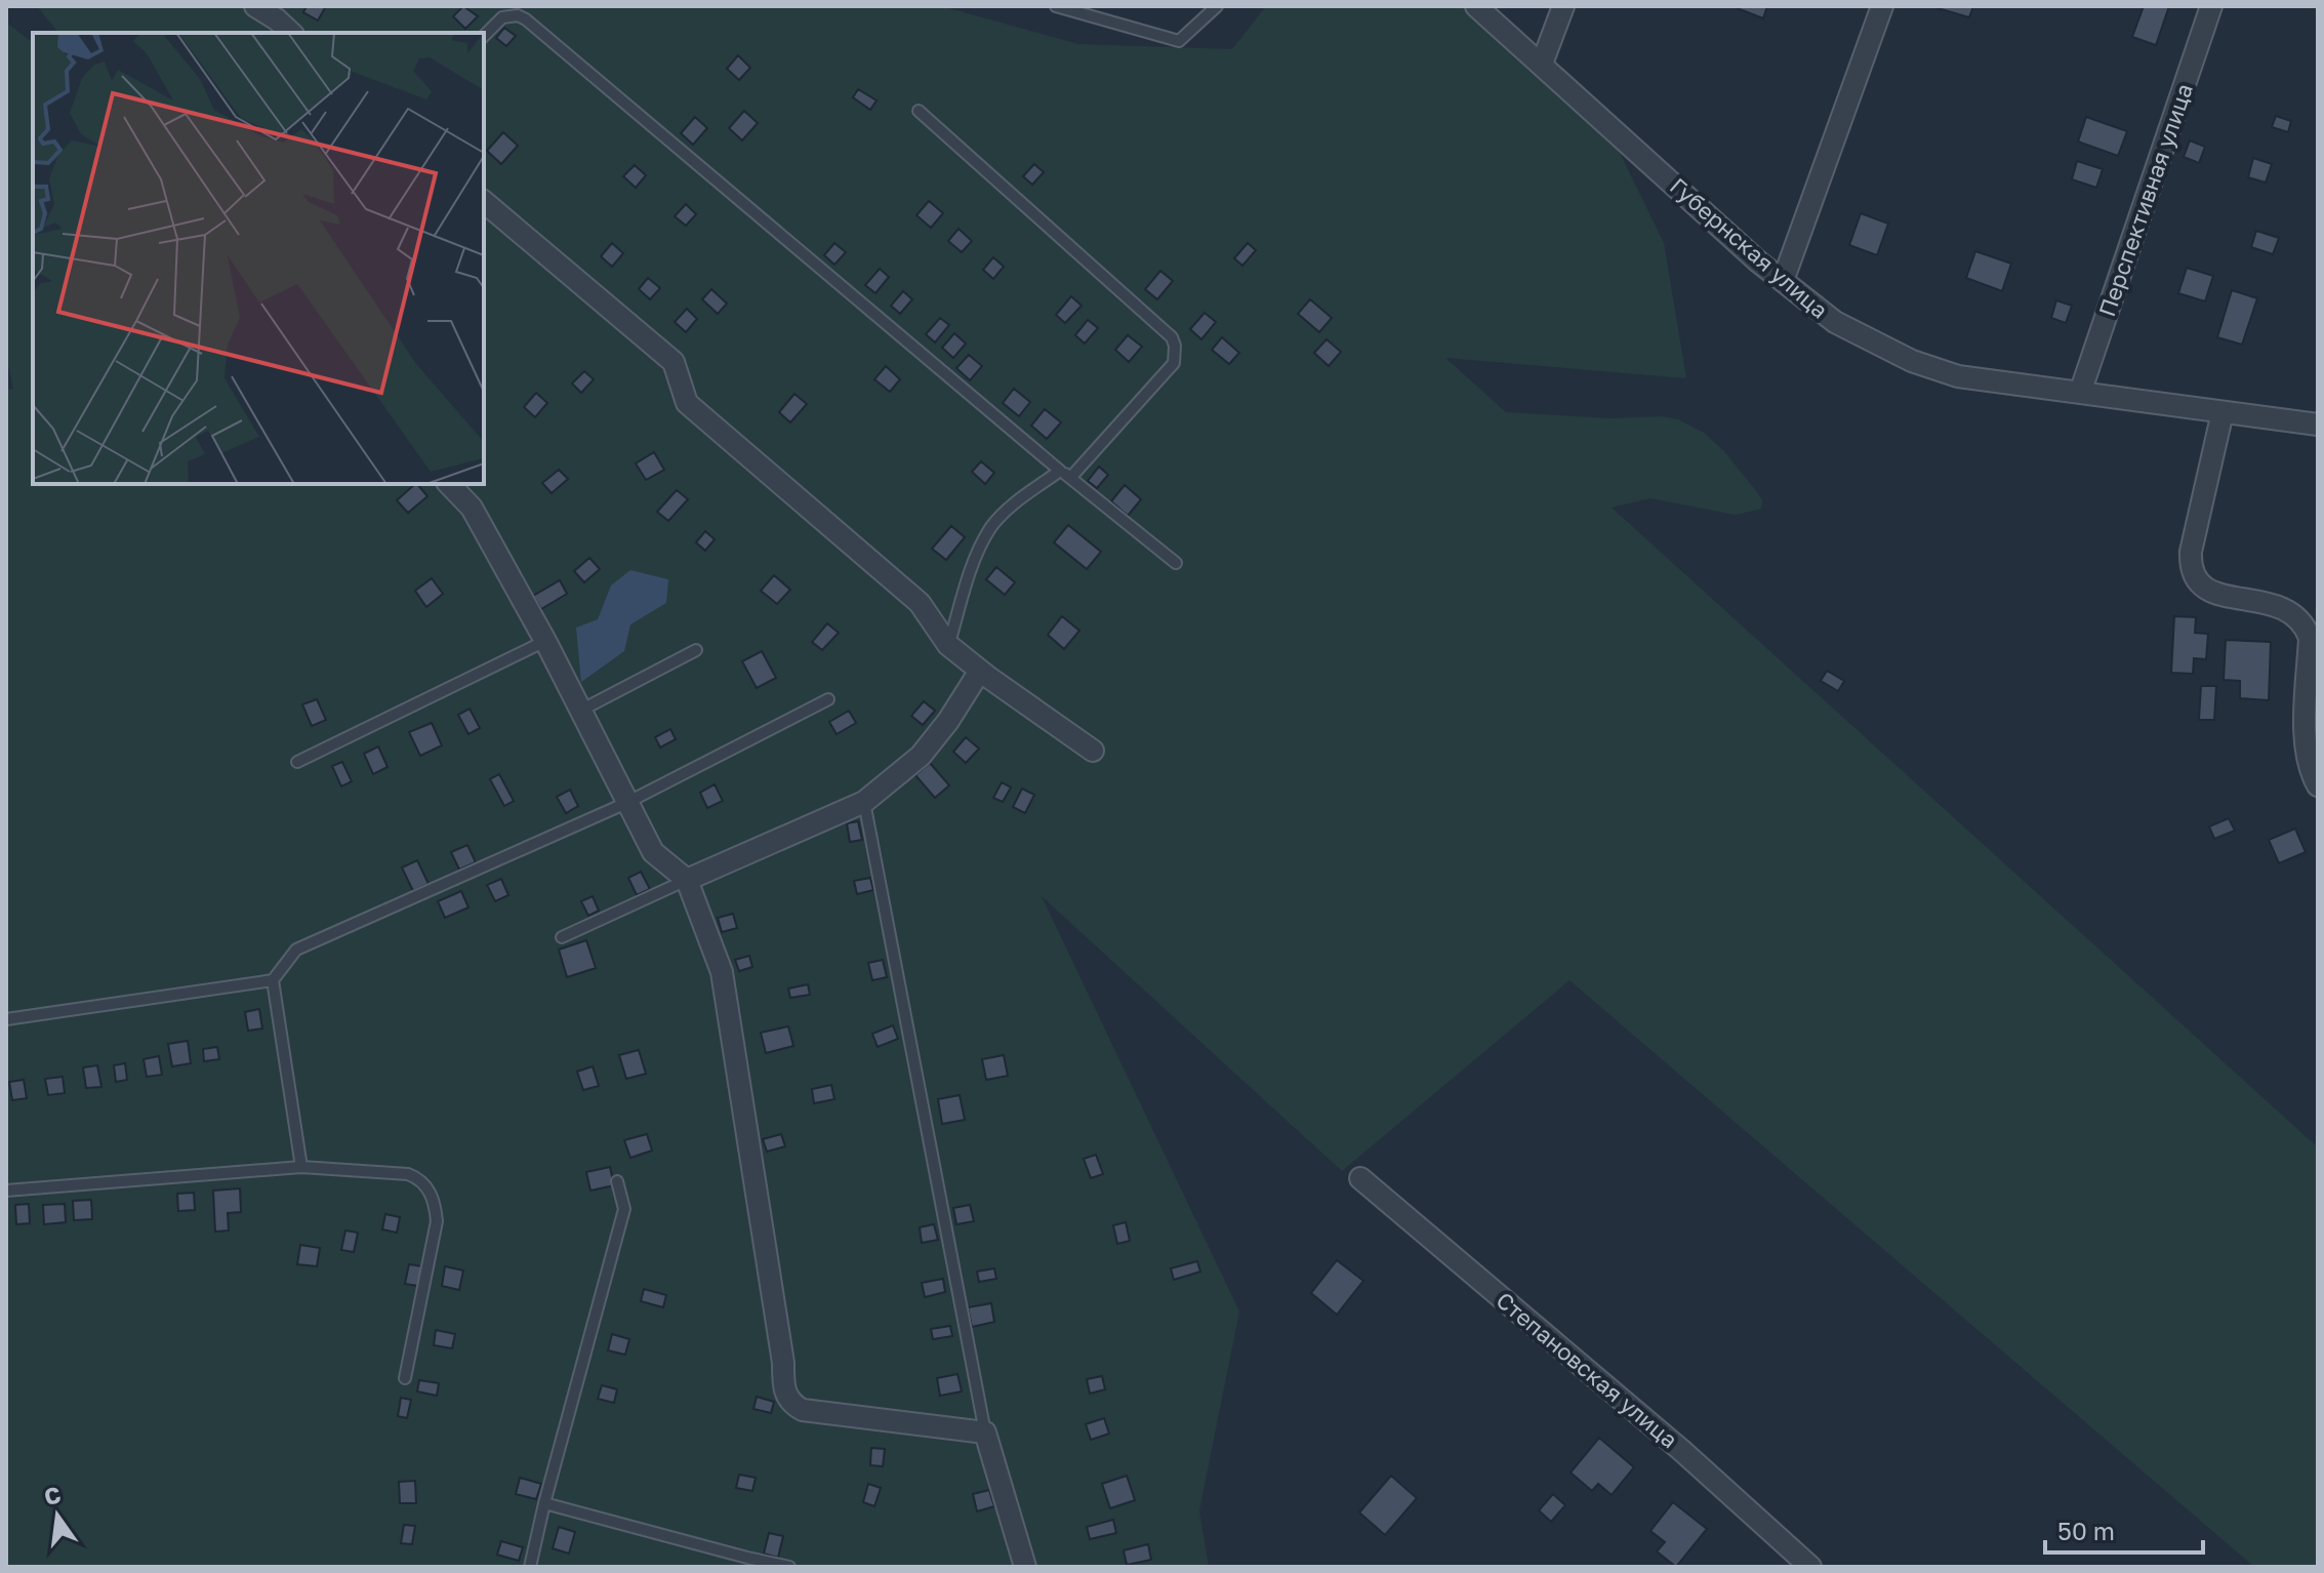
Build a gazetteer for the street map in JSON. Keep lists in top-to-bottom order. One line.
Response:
{"streets":{"street":["Перспективная улица","Губернская улица","Степановская улица"]},"crossings":[["Перспективная улица","Губернская улица"]],"scale_bar":"50 m","north":"top"}
